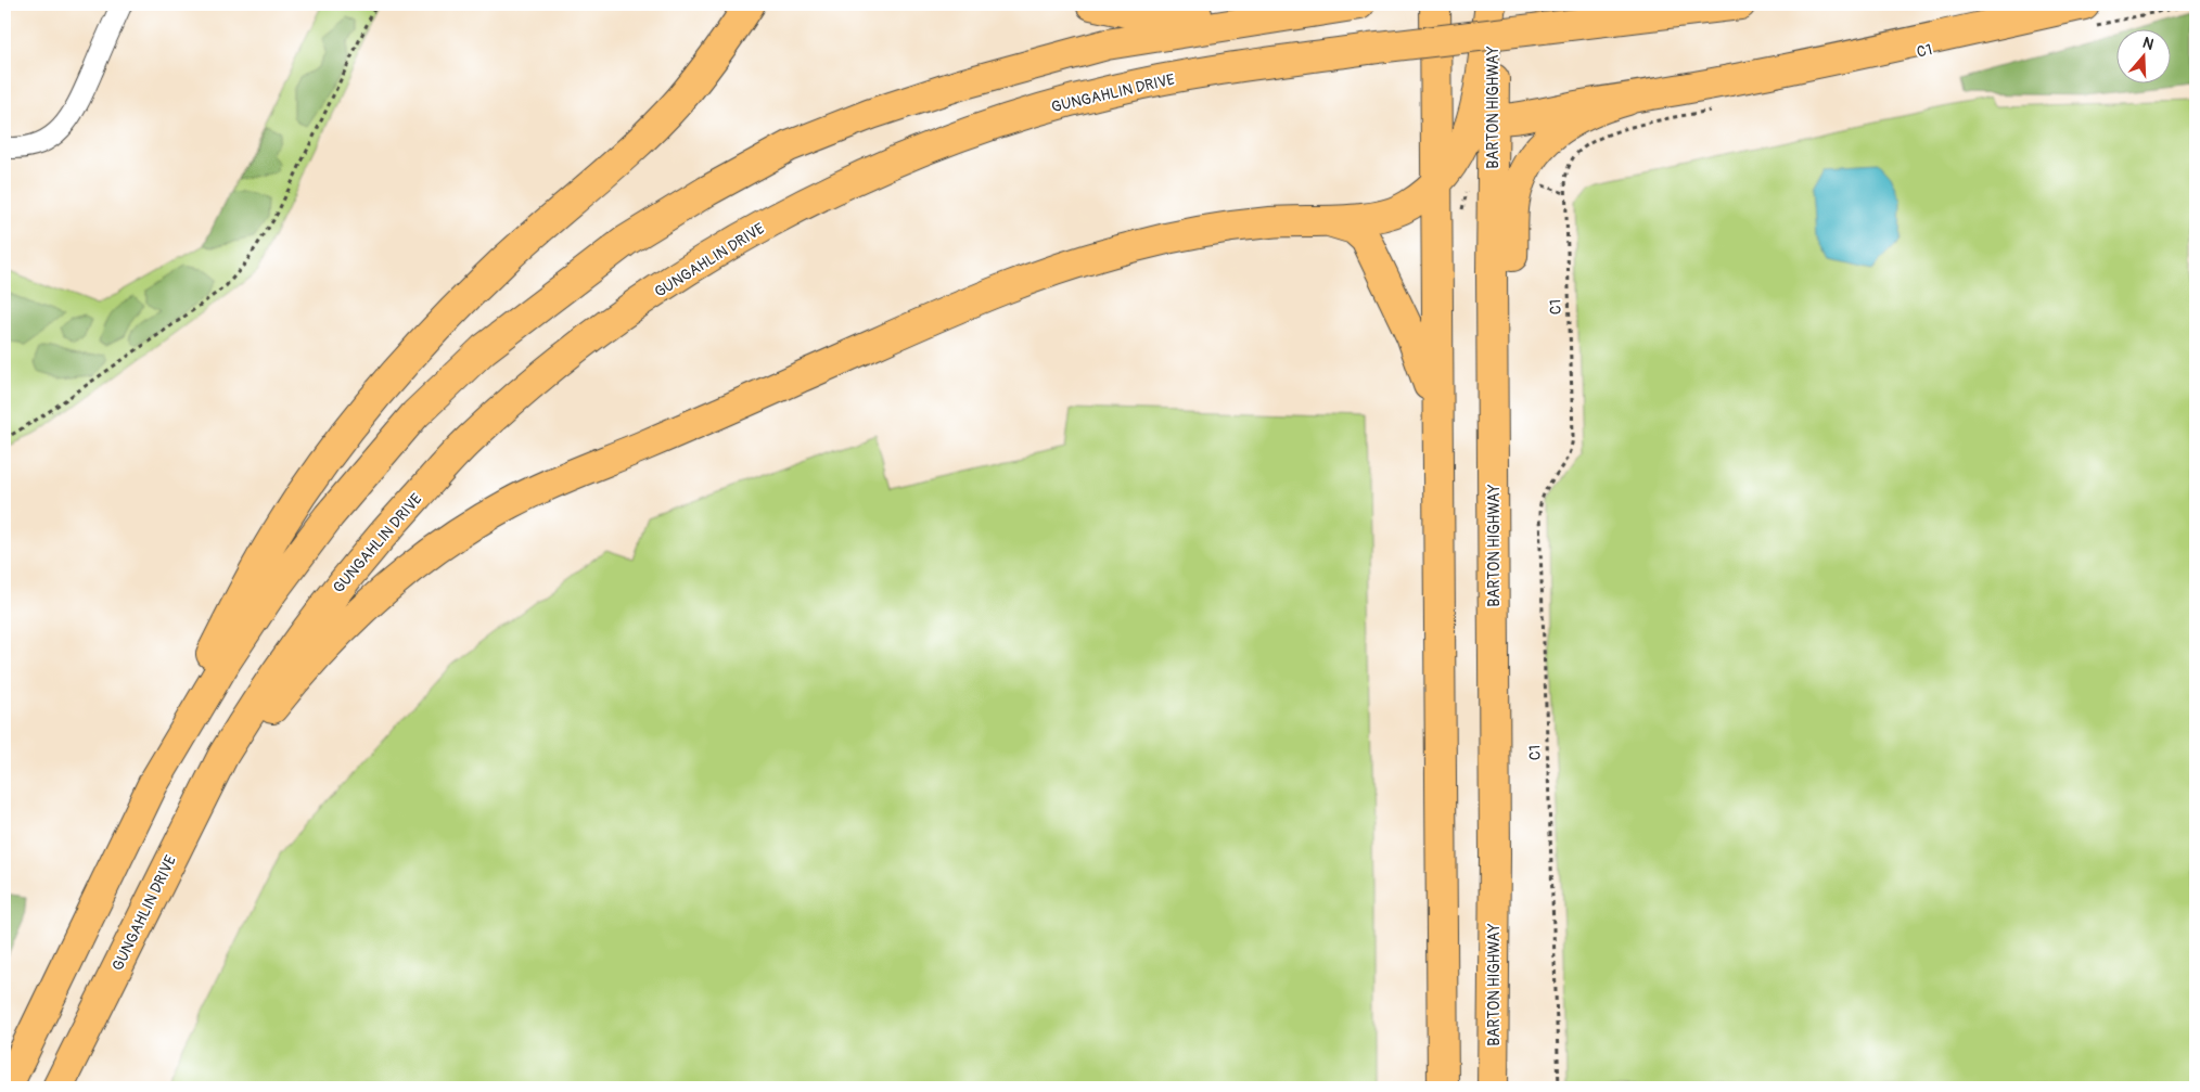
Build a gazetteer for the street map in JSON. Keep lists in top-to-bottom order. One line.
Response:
{"streets":{"highway":["GUNGAHLIN DRIVE","BARTON HIGHWAY"],"path":["C1"]},"north":"top"}
